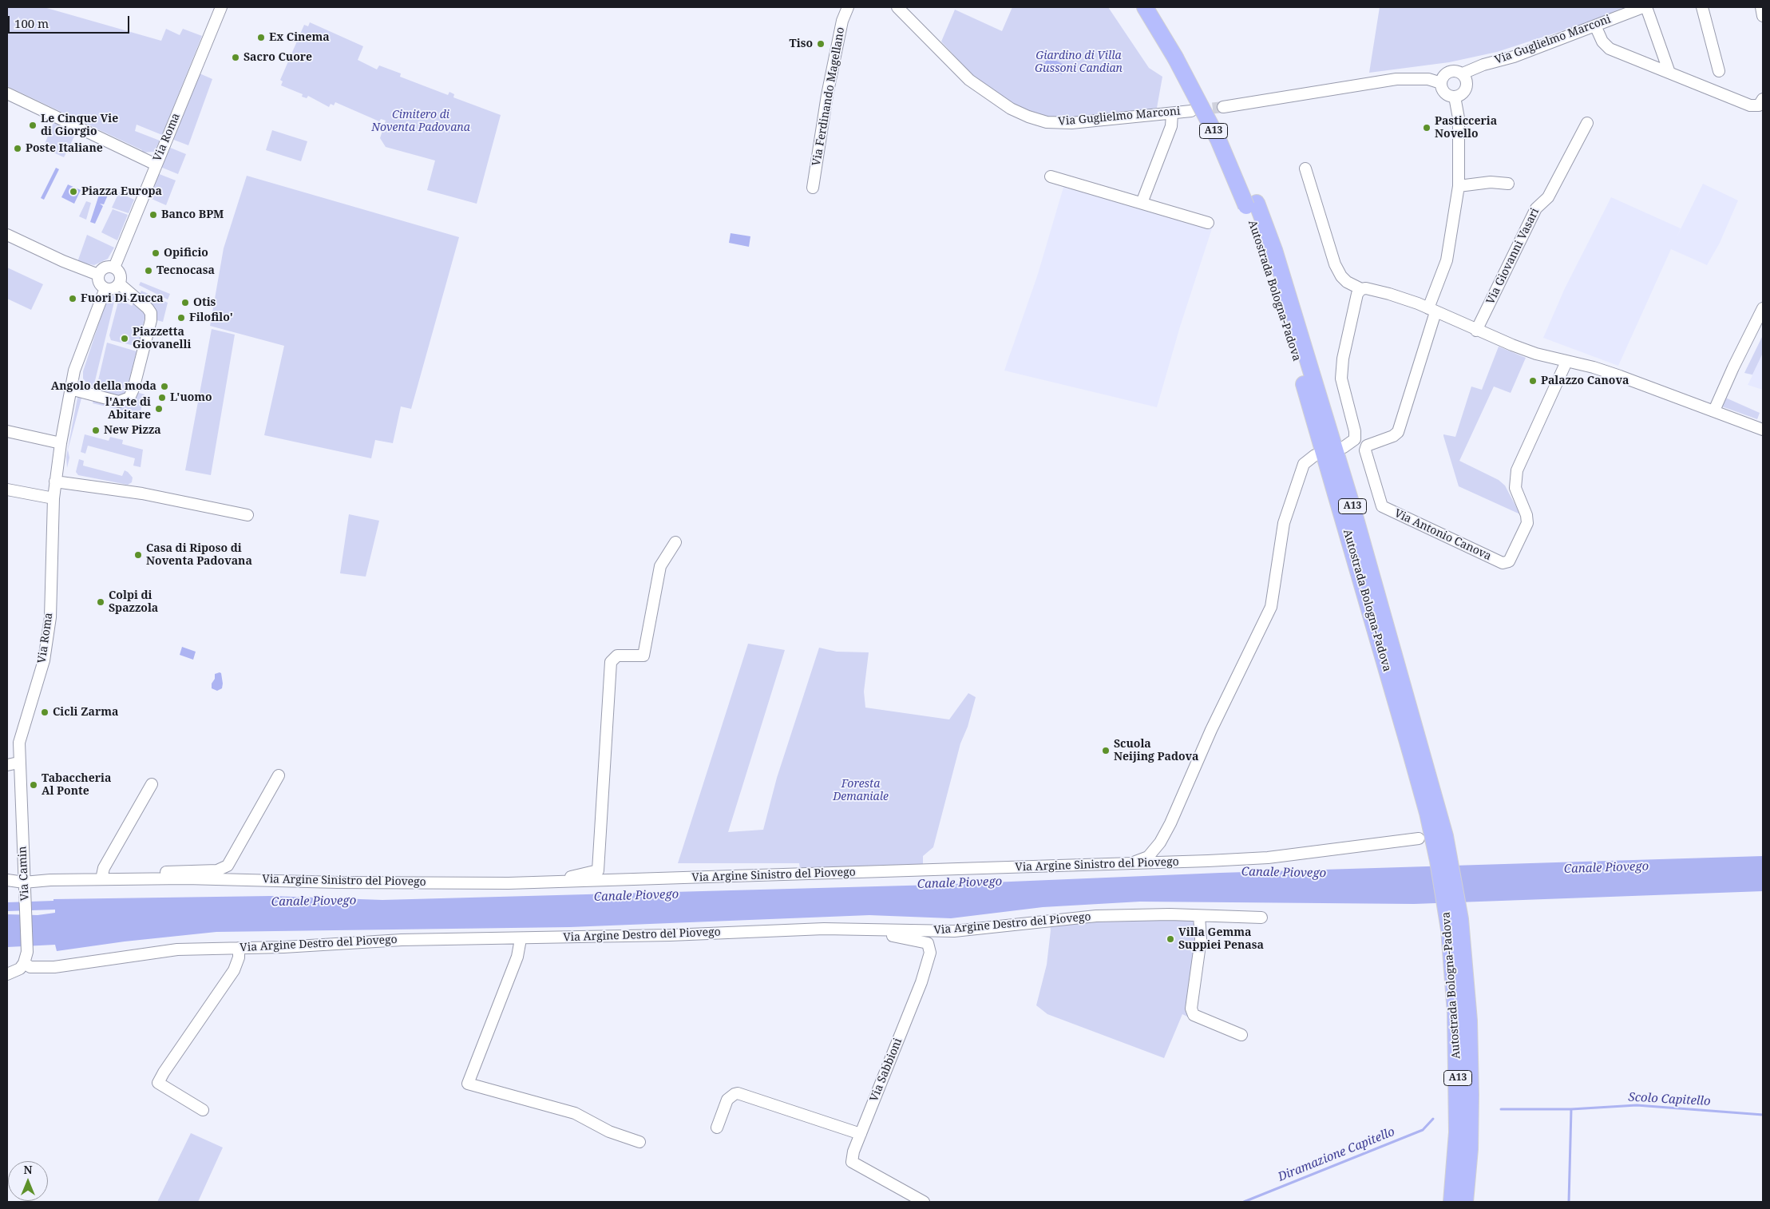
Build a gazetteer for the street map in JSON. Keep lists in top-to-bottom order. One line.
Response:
{"streets":{"highway":["A13","Autostrada Bologna-Padova"],"street":["Via Guglielmo Marconi","Via Ferdinando Magellano","Via Roma","Via Giovanni Vasari","Via Antonio Canova","Via Argine Sinistro del Piovego","Via Camin","Via Argine Destro del Piovego","Via Sabbioni"]},"crossings":[["Via Guglielmo Marconi","Via Antonio Canova"],["Via Roma","Via Camin"],["Via Argine Sinistro del Piovego","Via Camin"],["Via Camin","Via Argine Destro del Piovego"],["Via Argine Destro del Piovego","Via Sabbioni"]],"water":["Canale Piovego","Scolo Capitello","Diramazione Capitello"],"parks":["Giardino di Villa Gussoni Candian","Cimitero di Noventa Padovana","Foresta Demaniale"],"places":["Ex Cinema","Tiso","Sacro Cuore","Le Cinque Vie di Giorgio","Pasticceria Novello","Poste Italiane","Piazza Europa","Banco BPM","Opificio","Tecnocasa","Fuori Di Zucca","Otis","Filofilo'","Piazzetta Giovanelli","Palazzo Canova","Angolo della moda","L'uomo","l'Arte di Abitare","New Pizza","Casa di Riposo di Noventa Padovana","Colpi di Spazzola","Cicli Zarma","Scuola Neijing Padova","Tabaccheria Al Ponte","Villa Gemma Suppiei Penasa"],"scale_bar":"100 m","north":"top"}
